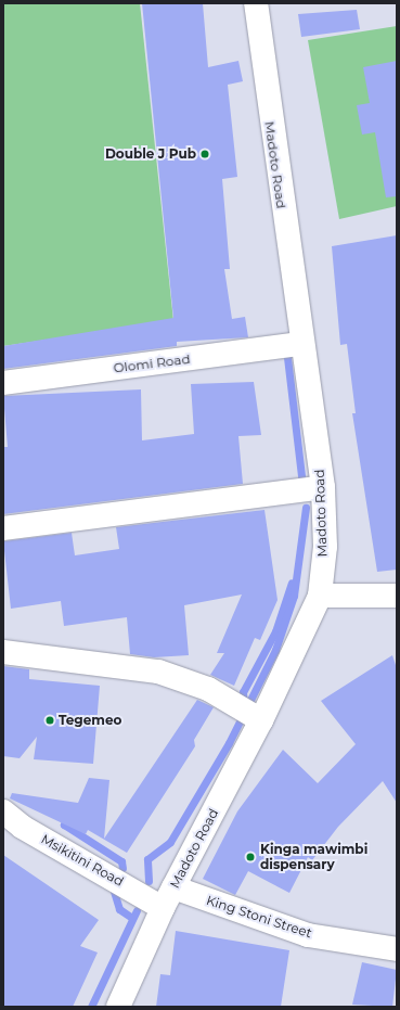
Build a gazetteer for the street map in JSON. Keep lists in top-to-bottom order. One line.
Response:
{"streets":{"street":["Madoto Road","Olomi Road","Msikitini Road","King Stoni Street"]},"crossings":[["Madoto Road","Olomi Road"],["Madoto Road","Msikitini Road"],["Madoto Road","King Stoni Street"],["Msikitini Road","King Stoni Street"]],"places":["Double J Pub","Tegemeo","Kinga mawimbi dispensary"]}
